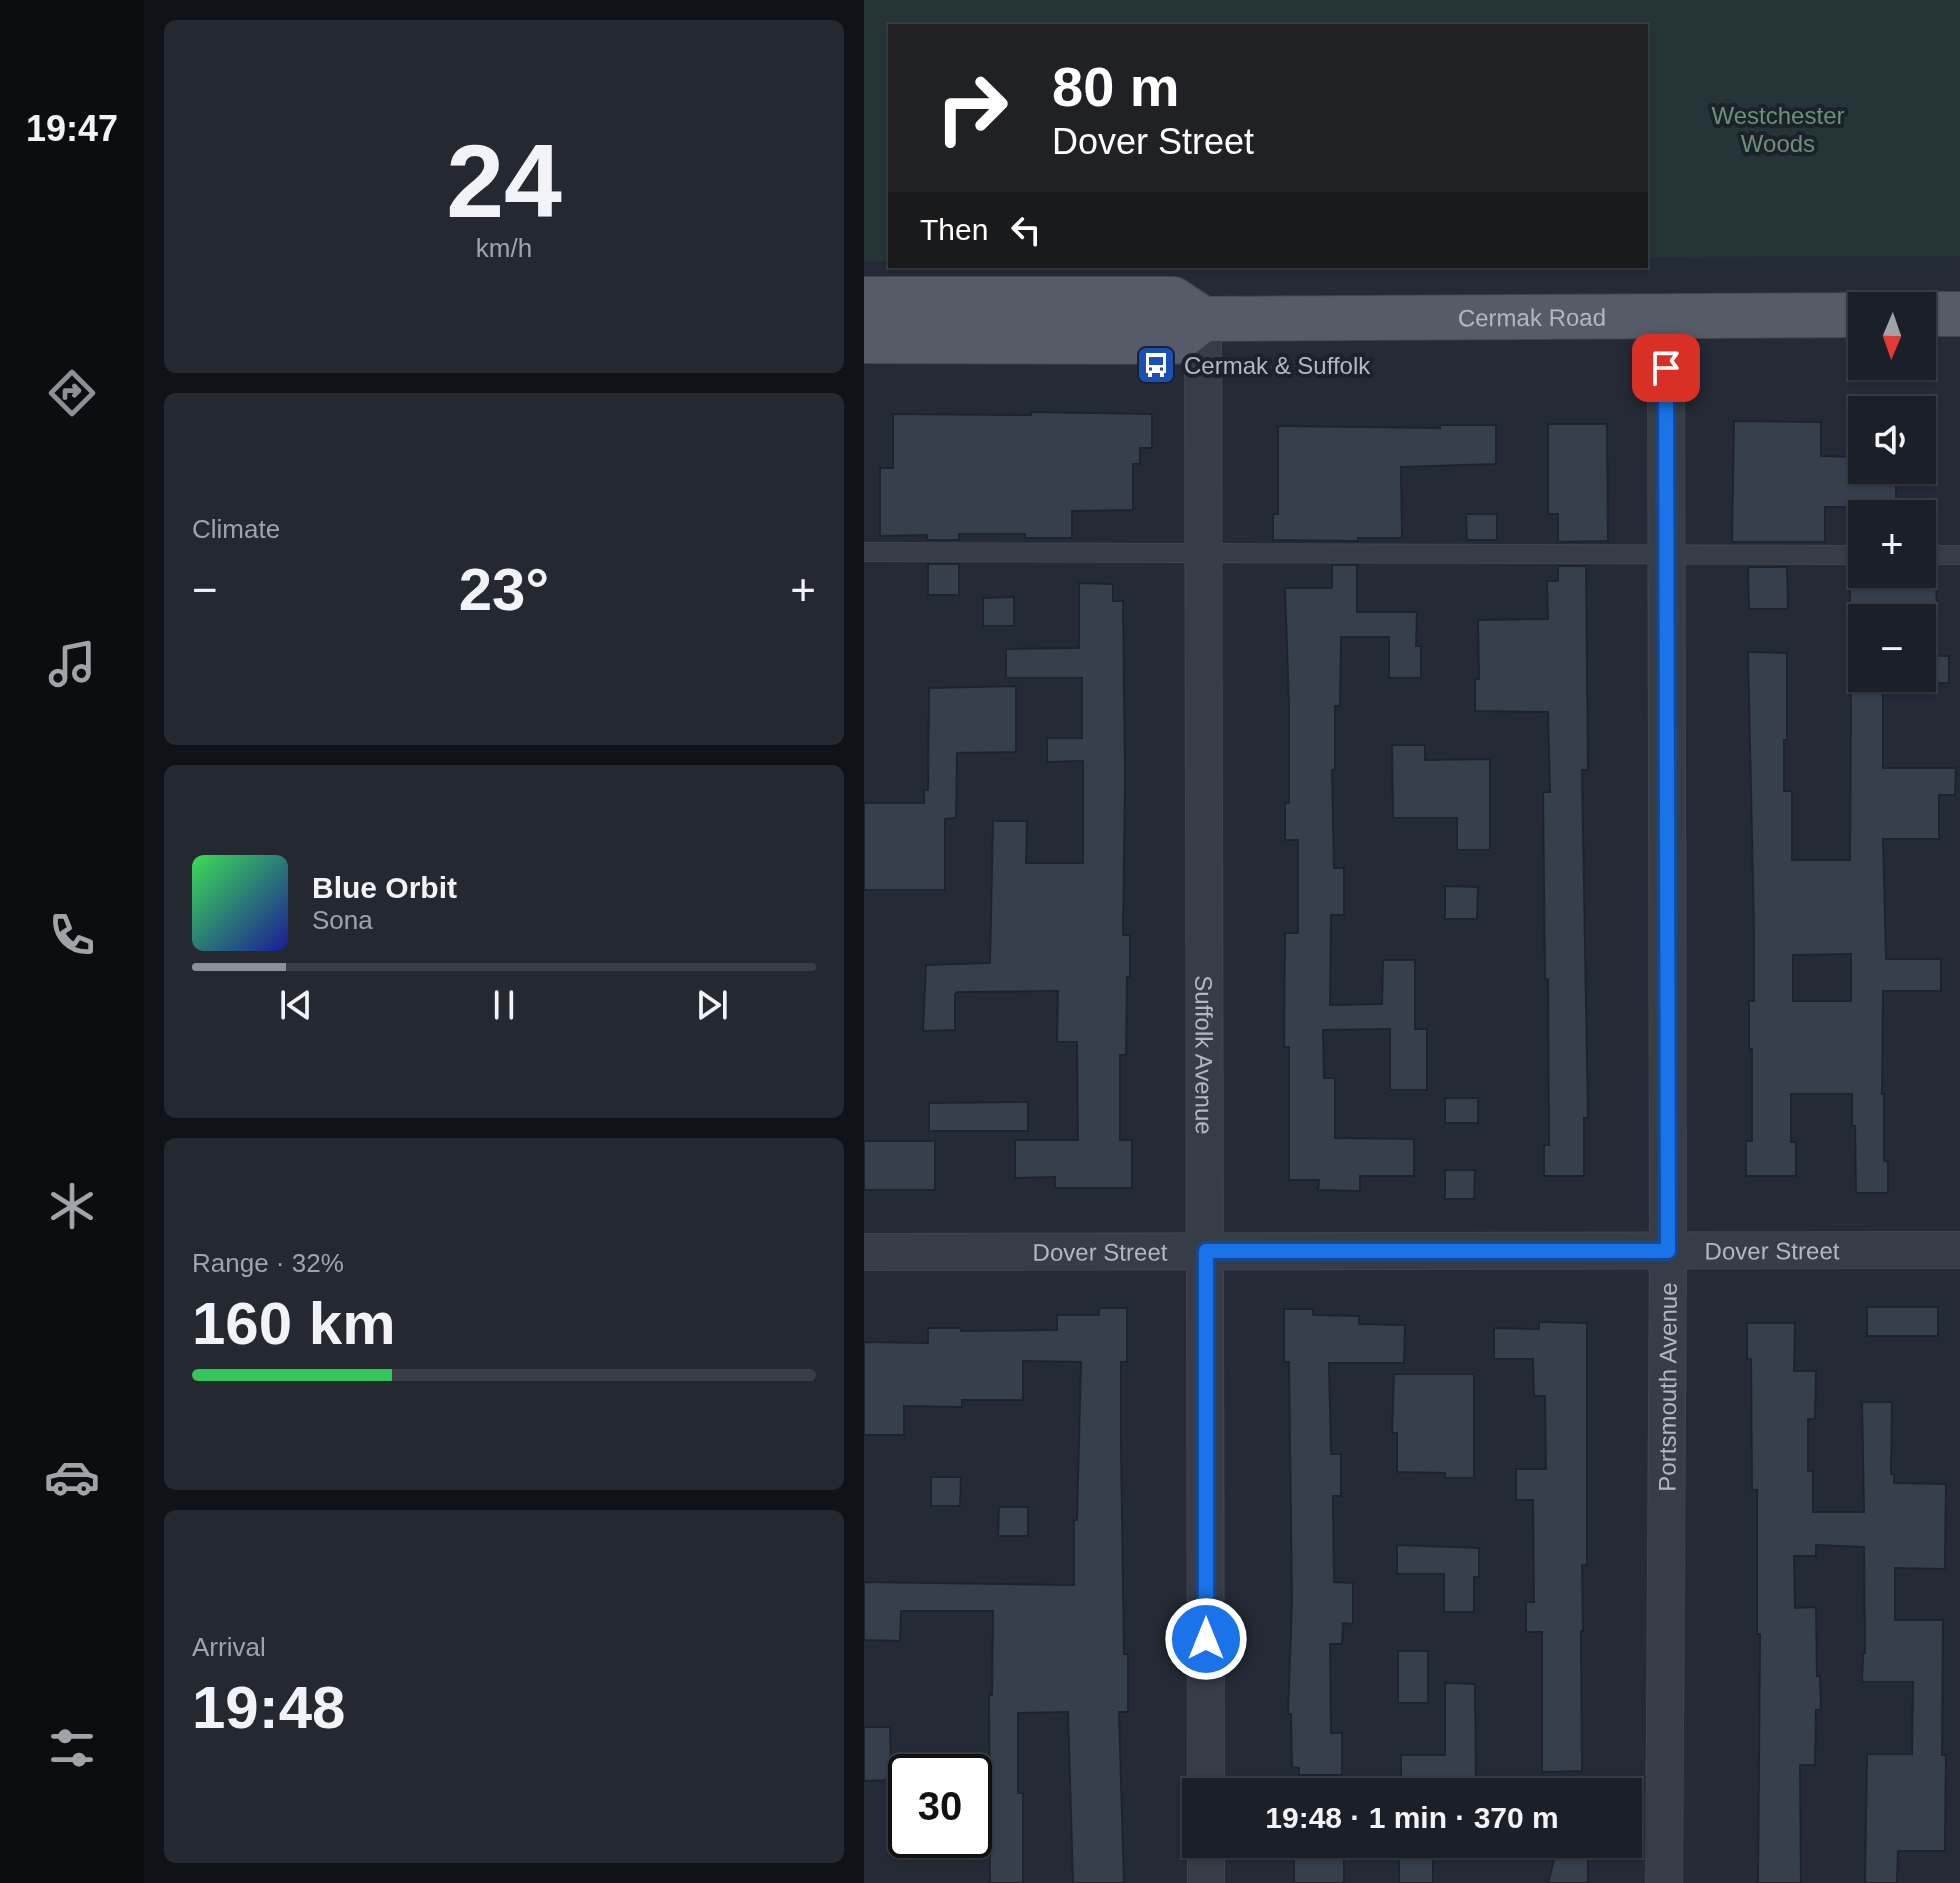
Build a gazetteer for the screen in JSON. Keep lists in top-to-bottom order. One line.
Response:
{"streets":{"main road":["Cermak Road"],"street":["Suffolk Avenue","Dover Street","Portsmouth Avenue"]},"crossings":[["Cermak Road","Suffolk Avenue"],["Cermak Road","Portsmouth Avenue"],["Suffolk Avenue","Dover Street"],["Dover Street","Portsmouth Avenue"]],"parks":["Westchester Woods"],"places":{"bus stop":["Cermak & Suffolk"]},"north":"bottom","page":{"tabs":"19:47","tile":[["24","km/h"],"Climate",["Range · 32%","160 km"],["Arrival","19:48"]],"turn":["80 m","Dover Street"],"then":"Then","map_buttons":["+","−"],"heat":["−","23°","+"],"song":["Blue Orbit","Sona"],"limit":"30","trip":"19:48 · 1 min · 370 m"}}
